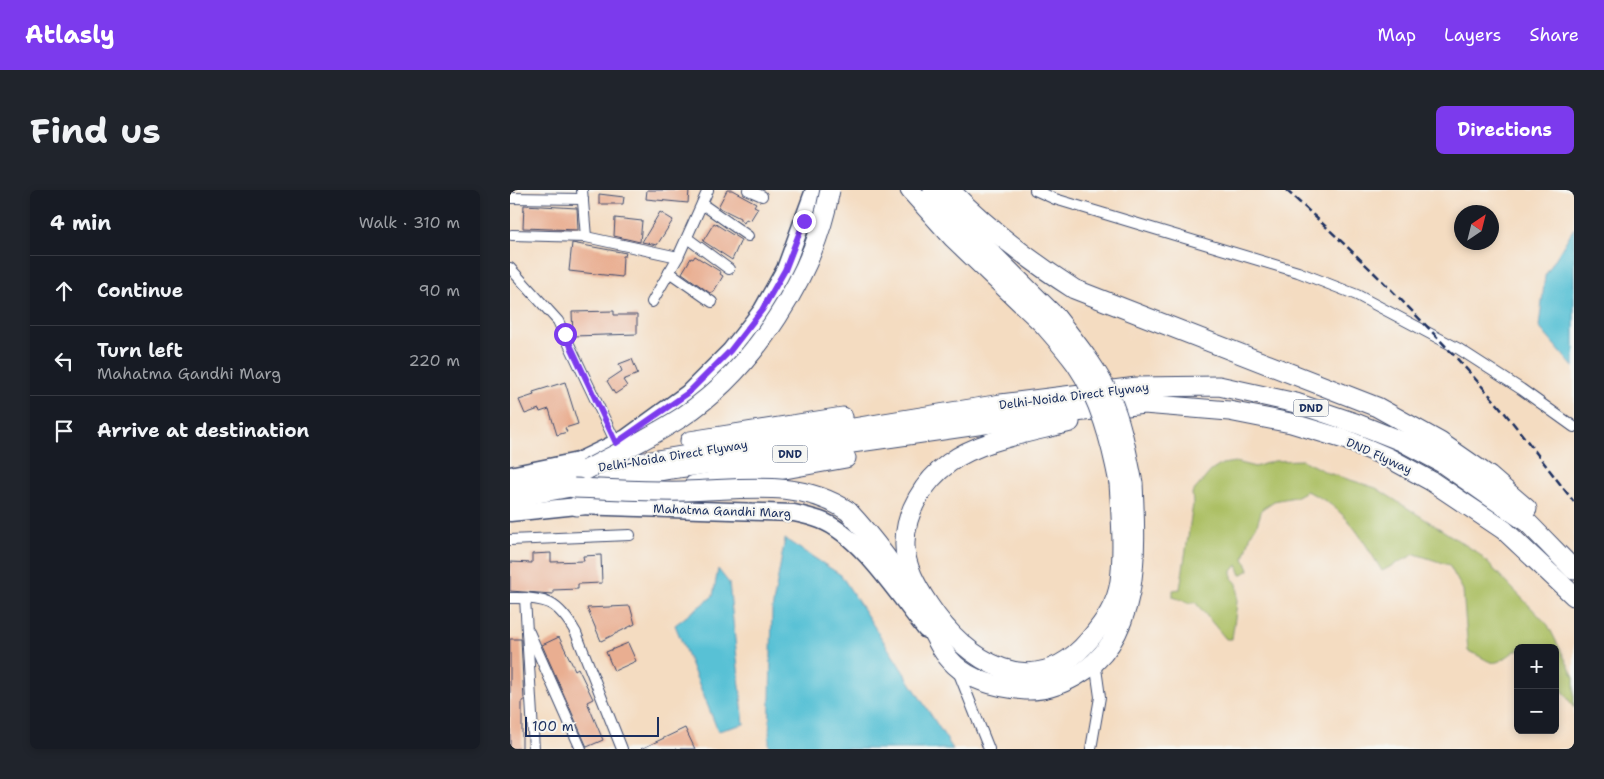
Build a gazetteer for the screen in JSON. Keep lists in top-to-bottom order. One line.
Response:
{"streets":{"highway":["Delhi-Noida Direct Flyway","DND","DND Flyway"],"main road":["Mahatma Gandhi Marg"]},"crossings":[["Delhi-Noida Direct Flyway","DND Flyway"],["Delhi-Noida Direct Flyway","Mahatma Gandhi Marg"]],"scale_bar":"100 m","north":"top right","page":{"header":"Atlasly","nav":["Map","Layers","Share"],"buttons":"Directions","title":"Find us","heading":["4 min","Walk · 310 m"],"list":[["Continue","90 m"],["Turn left","Mahatma Gandhi Marg","220 m"],"Arrive at destination"],"map_buttons":["+","−"],"scale":"100 m"}}
